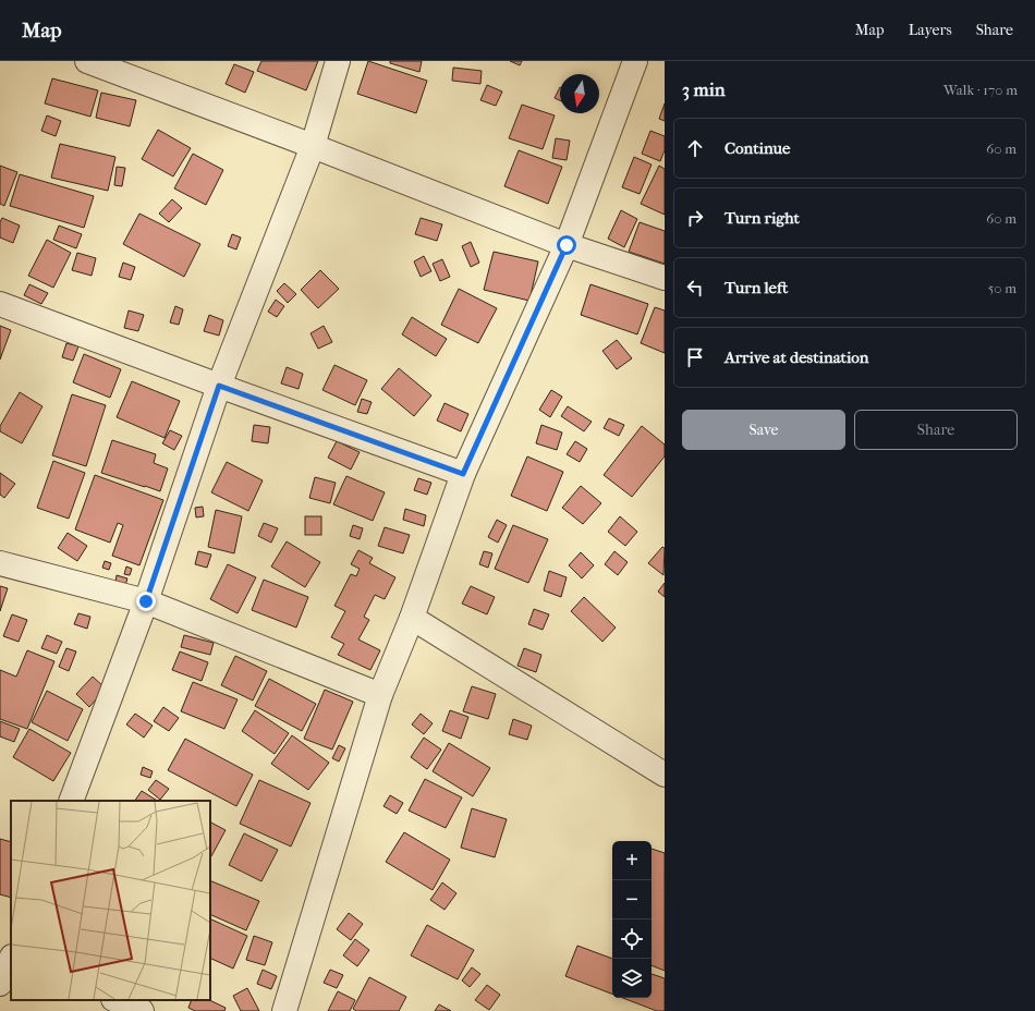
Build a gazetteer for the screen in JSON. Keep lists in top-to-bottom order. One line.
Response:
{"north":"bottom","page":{"header":"Map","nav":["Map","Layers","Share"],"heading":["3 min","Walk · 170 m"],"list":[["Continue","60 m"],["Turn right","60 m"],["Turn left","50 m"],"Arrive at destination"],"buttons":["Save","Share"],"map_buttons":["+","−"]}}
